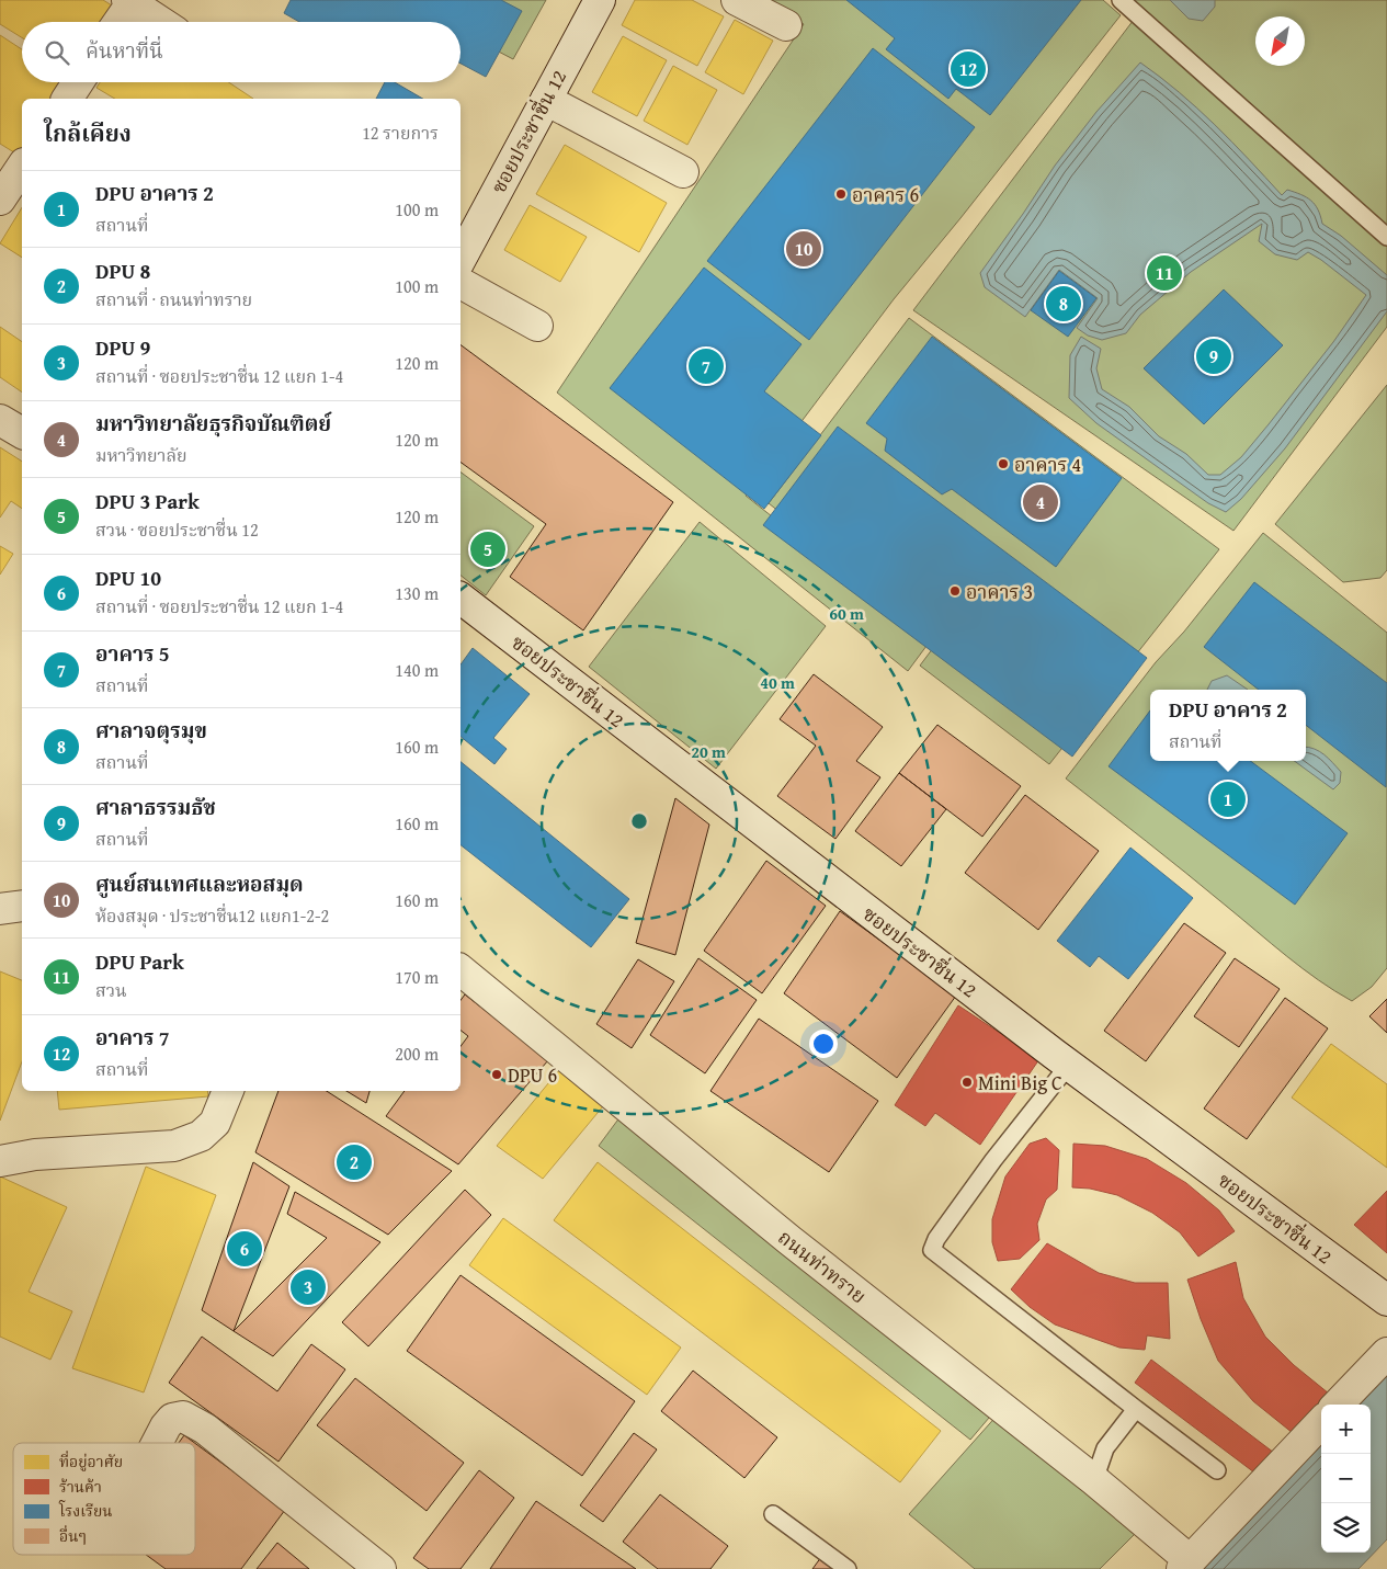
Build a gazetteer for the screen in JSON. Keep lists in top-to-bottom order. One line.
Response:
{"streets":{"street":["ซอยประชาชื่น 12","ถนนท่าทราย"]},"places":["อาคาร 6","อาคาร 4","อาคาร 3","DPU 6","Mini Big C"],"legend":["ที่อยู่อาศัย","ร้านค้า","โรงเรียน","อื่นๆ"],"north":"bottom left","page":{"search":"ค้นหาที่นี่","pins":["12","10","11","8","9","7","4","5","1","2","6","3"],"heading":["ใกล้เคียง","12 รายการ"],"list":[{"mark":"1","name":"DPU อาคาร 2","note":"สถานที่","value":"100 m"},{"mark":"2","name":"DPU 8","note":"สถานที่ · ถนนท่าทราย","value":"100 m"},{"mark":"3","name":"DPU 9","note":"สถานที่ · ซอยประชาชื่น 12 แยก 1-4","value":"120 m"},{"mark":"4","name":"มหาวิทยาลัยธุรกิจบัณฑิตย์","note":"มหาวิทยาลัย","value":"120 m"},{"mark":"5","name":"DPU 3 Park","note":"สวน · ซอยประชาชื่น 12","value":"120 m"},{"mark":"6","name":"DPU 10","note":"สถานที่ · ซอยประชาชื่น 12 แยก 1-4","value":"130 m"},{"mark":"7","name":"อาคาร 5","note":"สถานที่","value":"140 m"},{"mark":"8","name":"ศาลาจตุรมุข","note":"สถานที่","value":"160 m"},{"mark":"9","name":"ศาลาธรรมธัช","note":"สถานที่","value":"160 m"},{"mark":"10","name":"ศูนย์สนเทศและหอสมุด","note":"ห้องสมุด · ประชาชื่น12 แยก1-2-2","value":"160 m"},{"mark":"11","name":"DPU Park","note":"สวน","value":"170 m"},{"mark":"12","name":"อาคาร 7","note":"สถานที่","value":"200 m"}],"popup":["DPU อาคาร 2","สถานที่"],"map_buttons":["+","−"]},"rings":["60 m","40 m","20 m"]}
